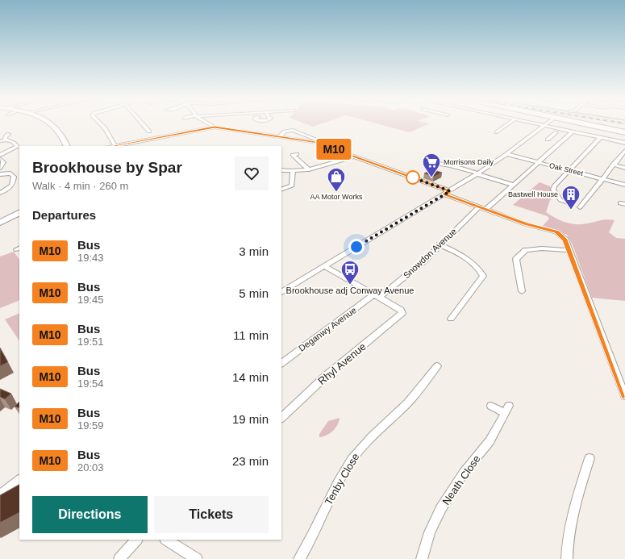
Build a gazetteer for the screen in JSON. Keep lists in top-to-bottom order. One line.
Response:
{"streets":{"street":["Oak Street","Snowdon Avenue","Deganwy Avenue","Rhyl Avenue","Tenby Close","Neath Close"]},"crossings":[["Snowdon Avenue","Deganwy Avenue"],["Snowdon Avenue","Rhyl Avenue"],["Deganwy Avenue","Rhyl Avenue"]],"places":{"supermarket":["Morrisons Daily"],"shop":["AA Motor Works"],"building":["Bastwell House"],"bus stop":["Brookhouse adj Conway Avenue"]},"lines":["bus line M10"],"page":{"on_map":"M10","heading":[["Brookhouse by Spar","Walk · 4 min · 260 m"],"Departures"],"list":[{"mark":"M10","name":"Bus","note":"19:43","value":"3 min"},{"mark":"M10","name":"Bus","note":"19:45","value":"5 min"},{"mark":"M10","name":"Bus","note":"19:51","value":"11 min"},{"mark":"M10","name":"Bus","note":"19:54","value":"14 min"},{"mark":"M10","name":"Bus","note":"19:59","value":"19 min"},{"mark":"M10","name":"Bus","note":"20:03","value":"23 min"}],"buttons":["Directions","Tickets"]}}
